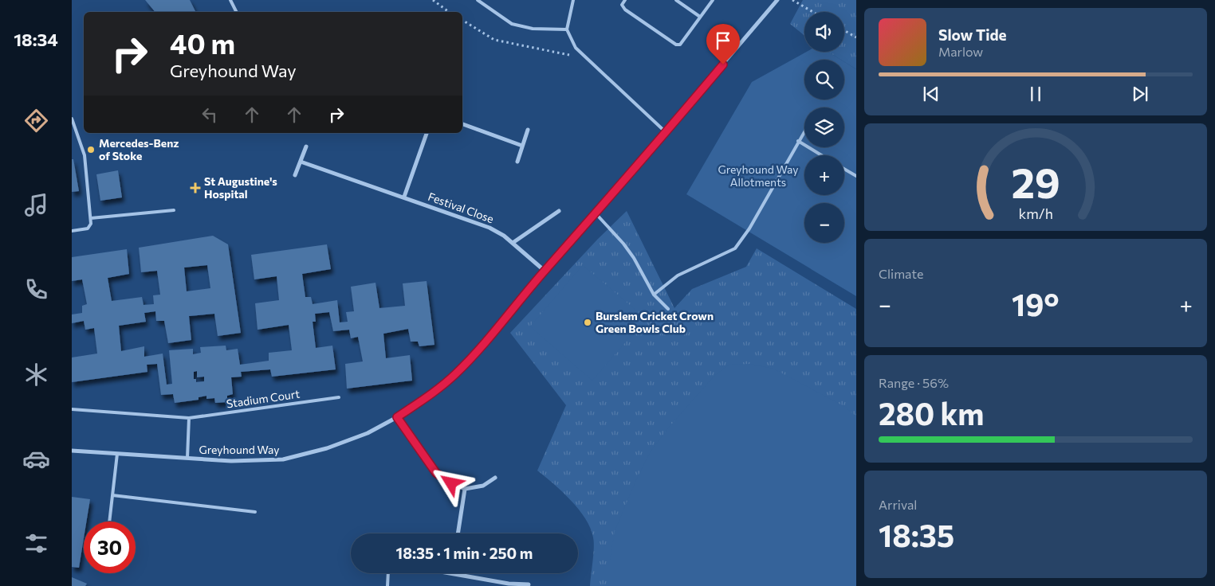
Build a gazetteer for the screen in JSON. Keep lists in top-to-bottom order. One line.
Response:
{"streets":{"street":["Festival Close","Greyhound Way"],"lane":["Stadium Court"]},"crossings":[["Festival Close","Greyhound Way"]],"parks":["Greyhound Way Allotments"],"places":{"other":["Mercedes-Benz of Stoke","Burslem Cricket Crown Green Bowls Club"],"health":["St Augustine's Hospital"]},"page":{"tabs":"18:34","map_buttons":["+","−"],"turn":["40 m","Greyhound Way"],"song":["Slow Tide","Marlow"],"tile":["Climate",["Range · 56%","280 km"],["Arrival","18:35"]],"heat":["−","19°","+"],"limit":"30","trip":"18:35 · 1 min · 250 m","gauge":["29","km/h"]}}
